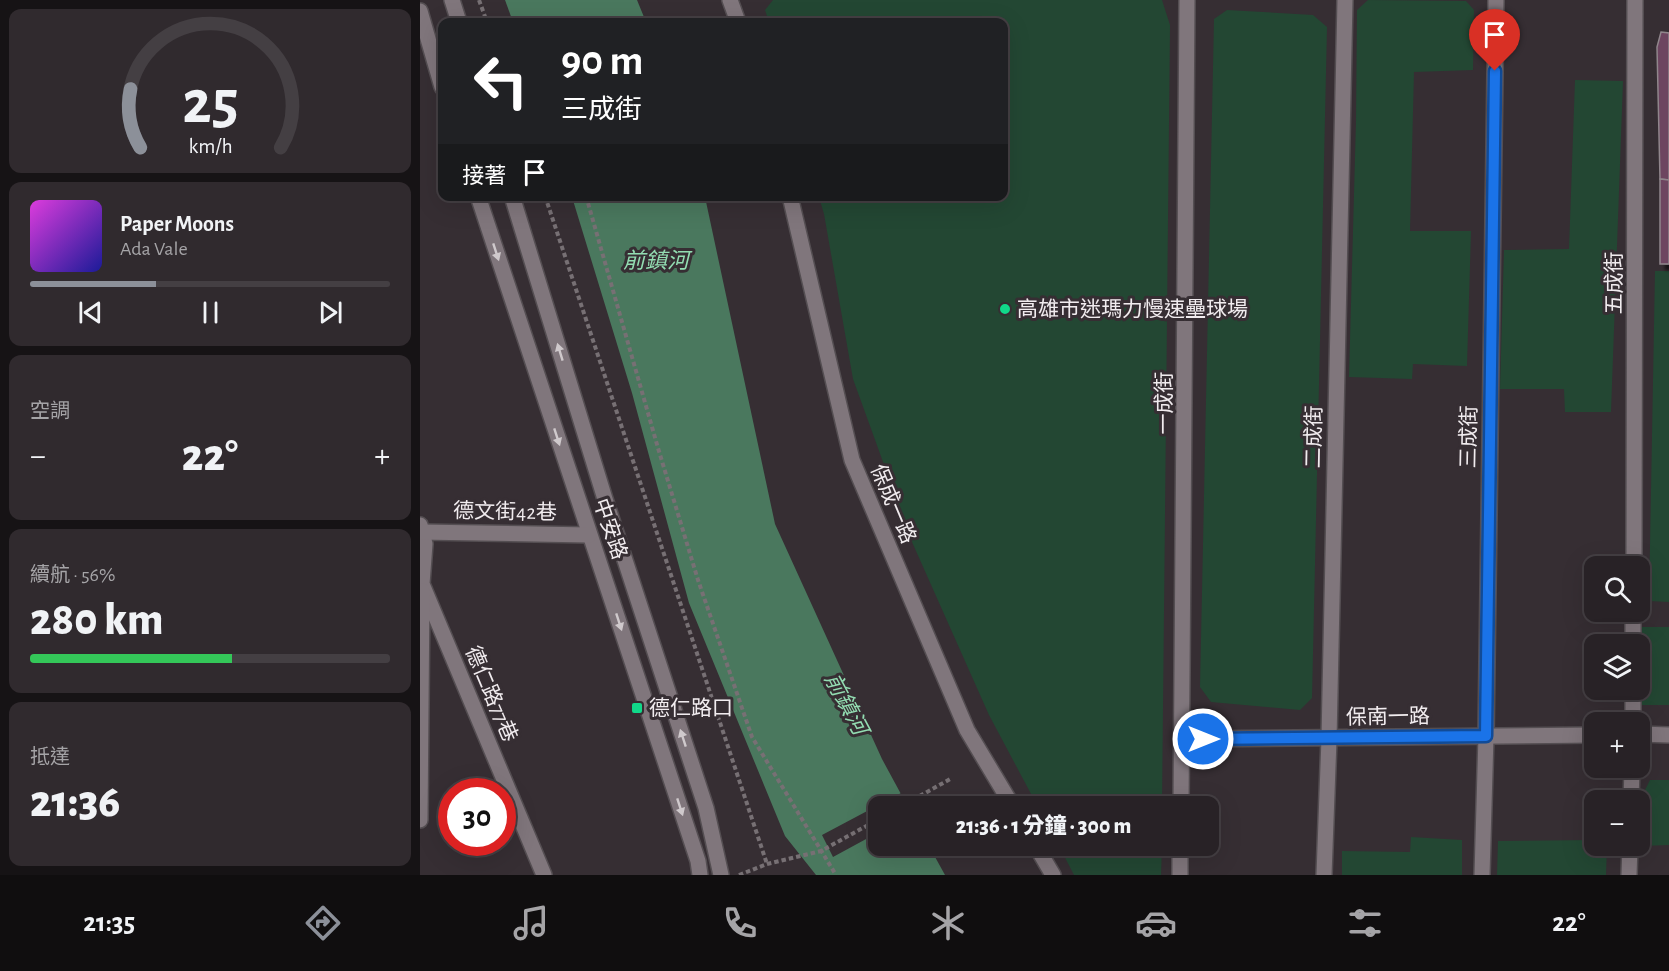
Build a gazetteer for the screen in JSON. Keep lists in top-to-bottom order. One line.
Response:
{"streets":{"street":["五成街","一成街","二成街","三成街","保成一路","德文街42巷","中安路","德仁路77巷","保南一路"]},"crossings":[["一成街","保南一路"],["二成街","保南一路"],["三成街","保南一路"],["德文街42巷","中安路"],["德文街42巷","德仁路77巷"]],"water":["前鎮河"],"places":{"other":["高雄市迷瑪力慢速壘球場"],"transit":["德仁路口"]},"page":{"turn":["90 m","三成街"],"then":"接著","song":["Paper Moons","Ada Vale"],"tile":["空調",["續航 · 56%","280 km"],["抵達","21:36"]],"heat":["−","22°","+"],"map_buttons":["+","−"],"limit":"30","trip":"21:36 · 1 分鐘 · 300 m","tabs":["21:35","22°"],"gauge":["25","km/h"]}}
